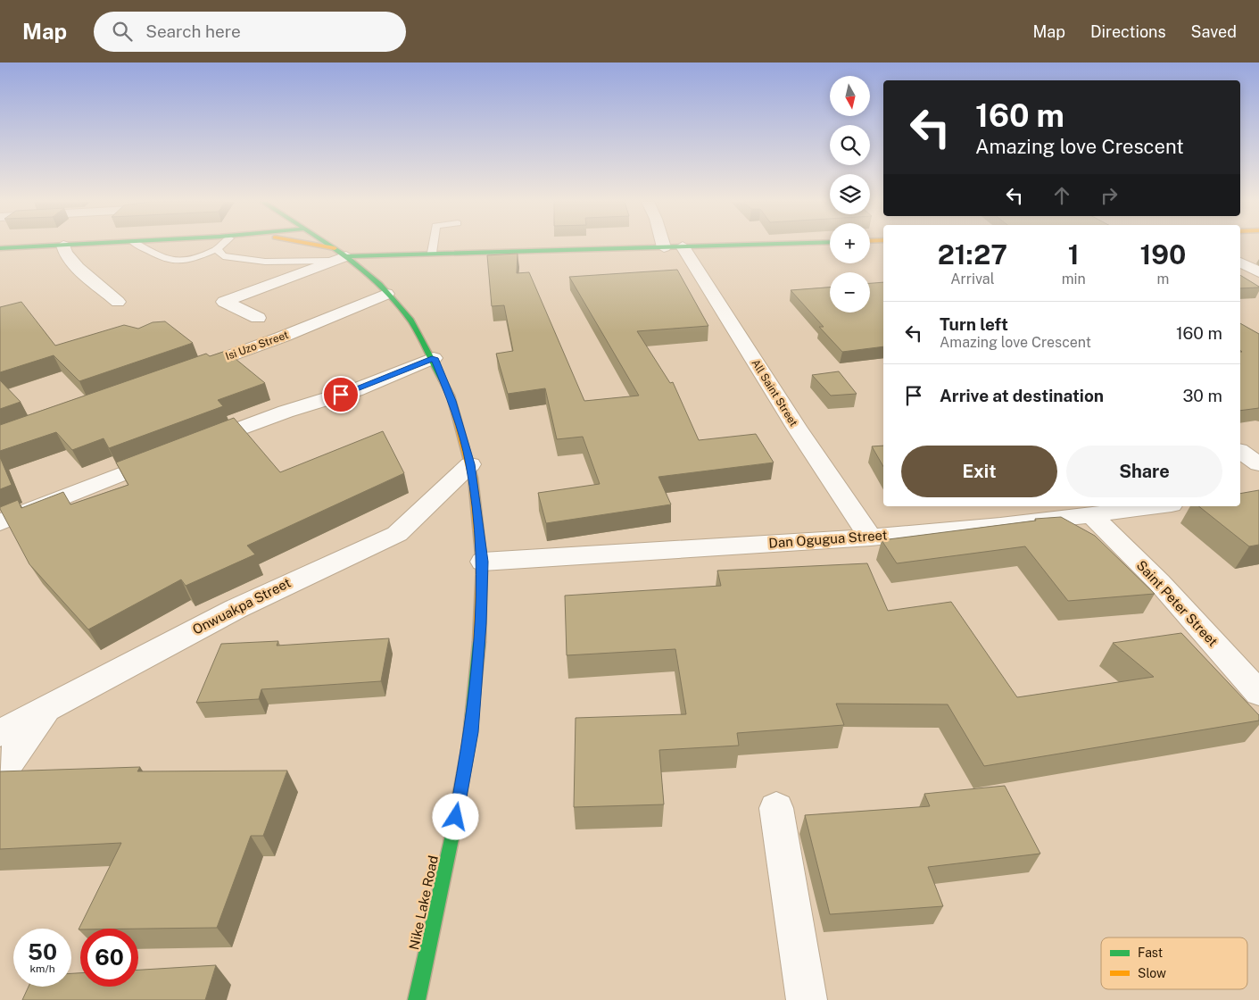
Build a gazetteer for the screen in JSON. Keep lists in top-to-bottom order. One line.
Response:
{"streets":{"main road":["Nike Lake Road"],"street":["Isi Uzo Street","All Saint Street","Dan Ogugua Street","Saint Peter Street","Onwuakpa Street"]},"crossings":[["Isi Uzo Street","Nike Lake Road"],["All Saint Street","Dan Ogugua Street"],["Dan Ogugua Street","Saint Peter Street"],["Dan Ogugua Street","Nike Lake Road"],["Onwuakpa Street","Nike Lake Road"]],"legend":["Fast","Slow"],"north":"bottom","page":{"header":"Map","search":"Search here","nav":["Map","Directions","Saved"],"map_buttons":["+","−"],"turn":["160 m","Amazing love Crescent"],"eta":["21:27","Arrival","1","min","190","m"],"list":[{"name":"Turn left","note":"Amazing love Crescent","value":"160 m"},{"name":"Arrive at destination","value":"30 m"}],"buttons":["Exit","Share"],"speed":"50 km/h","limit":"60"}}
